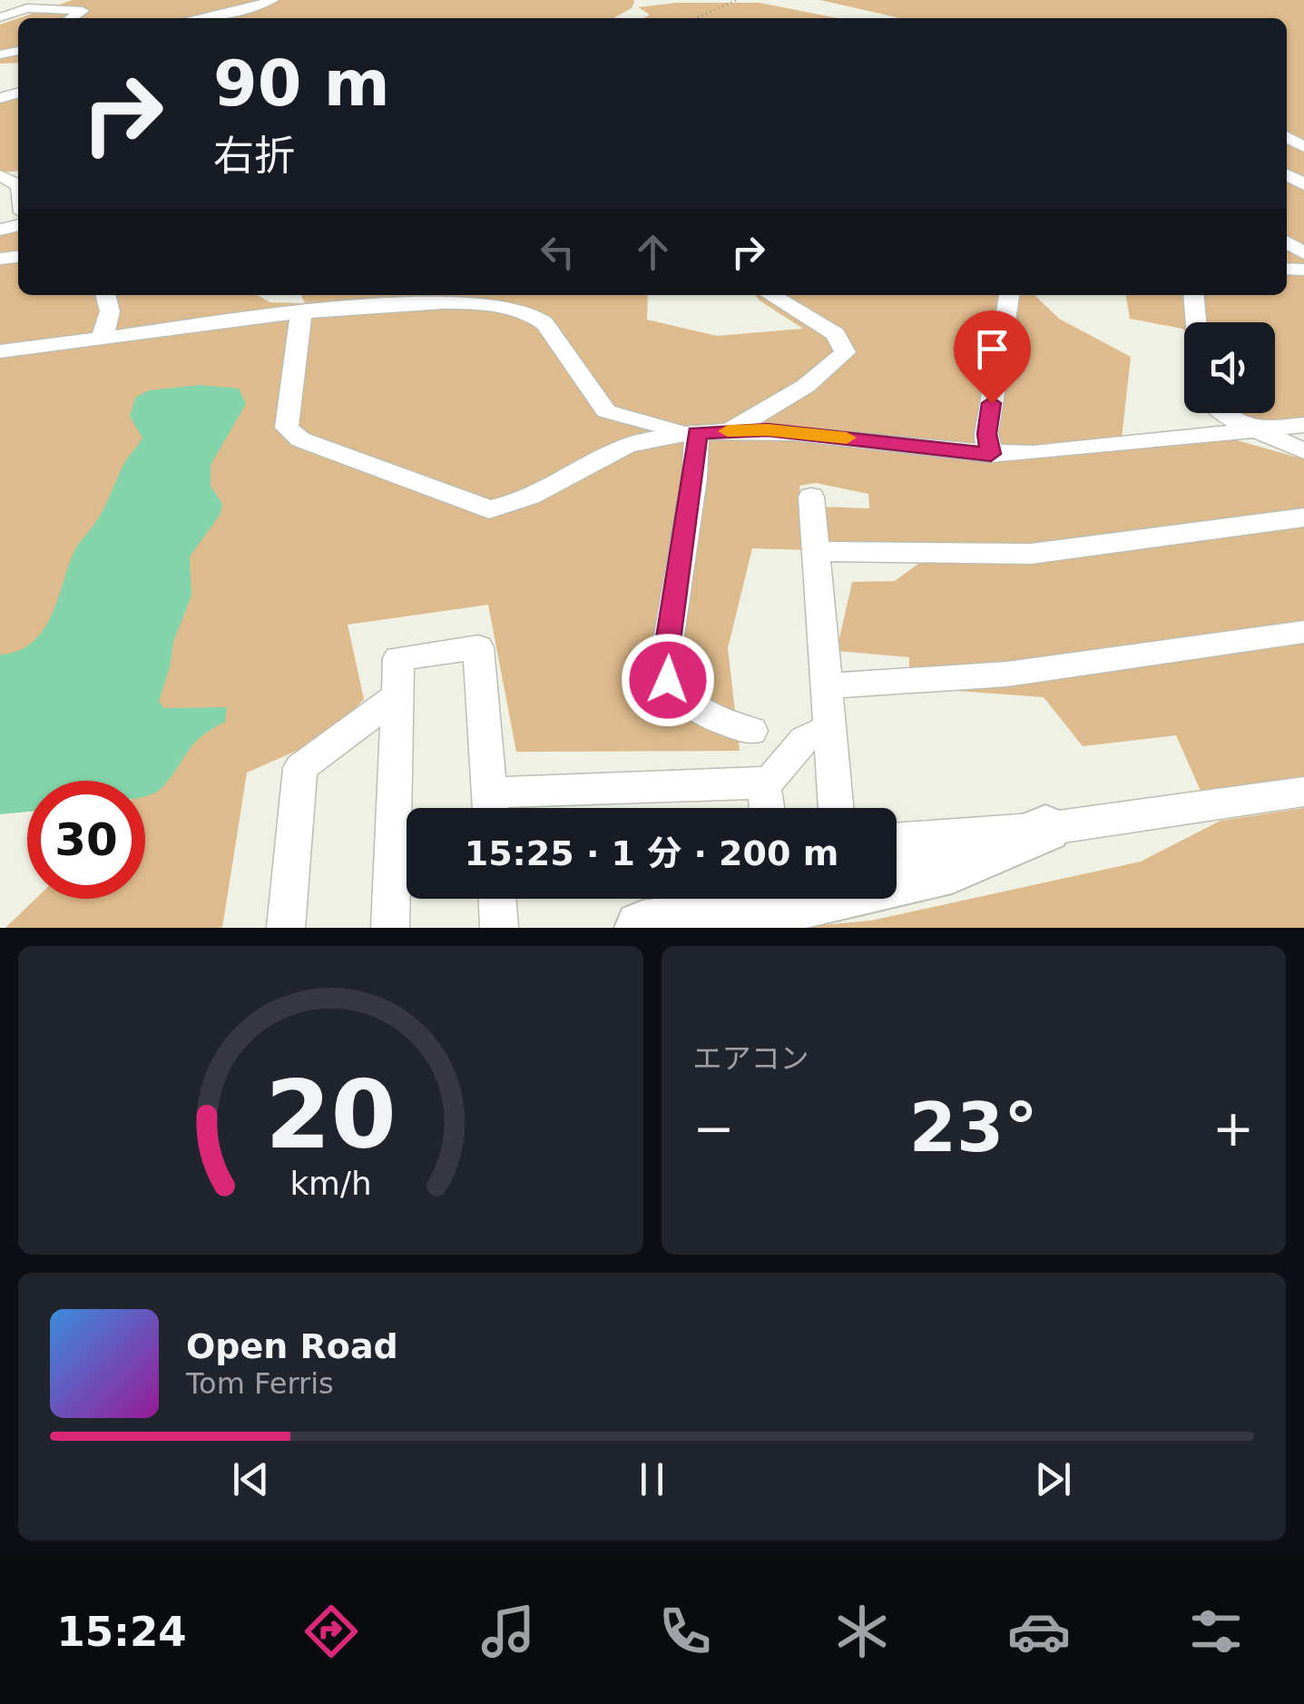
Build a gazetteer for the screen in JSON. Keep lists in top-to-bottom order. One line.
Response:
{"page":{"turn":["90 m","右折"],"limit":"30","trip":"15:25 · 1 分 · 200 m","tile":"エアコン","heat":["−","23°","+"],"song":["Open Road","Tom Ferris"],"tabs":"15:24","gauge":["20","km/h"]}}
